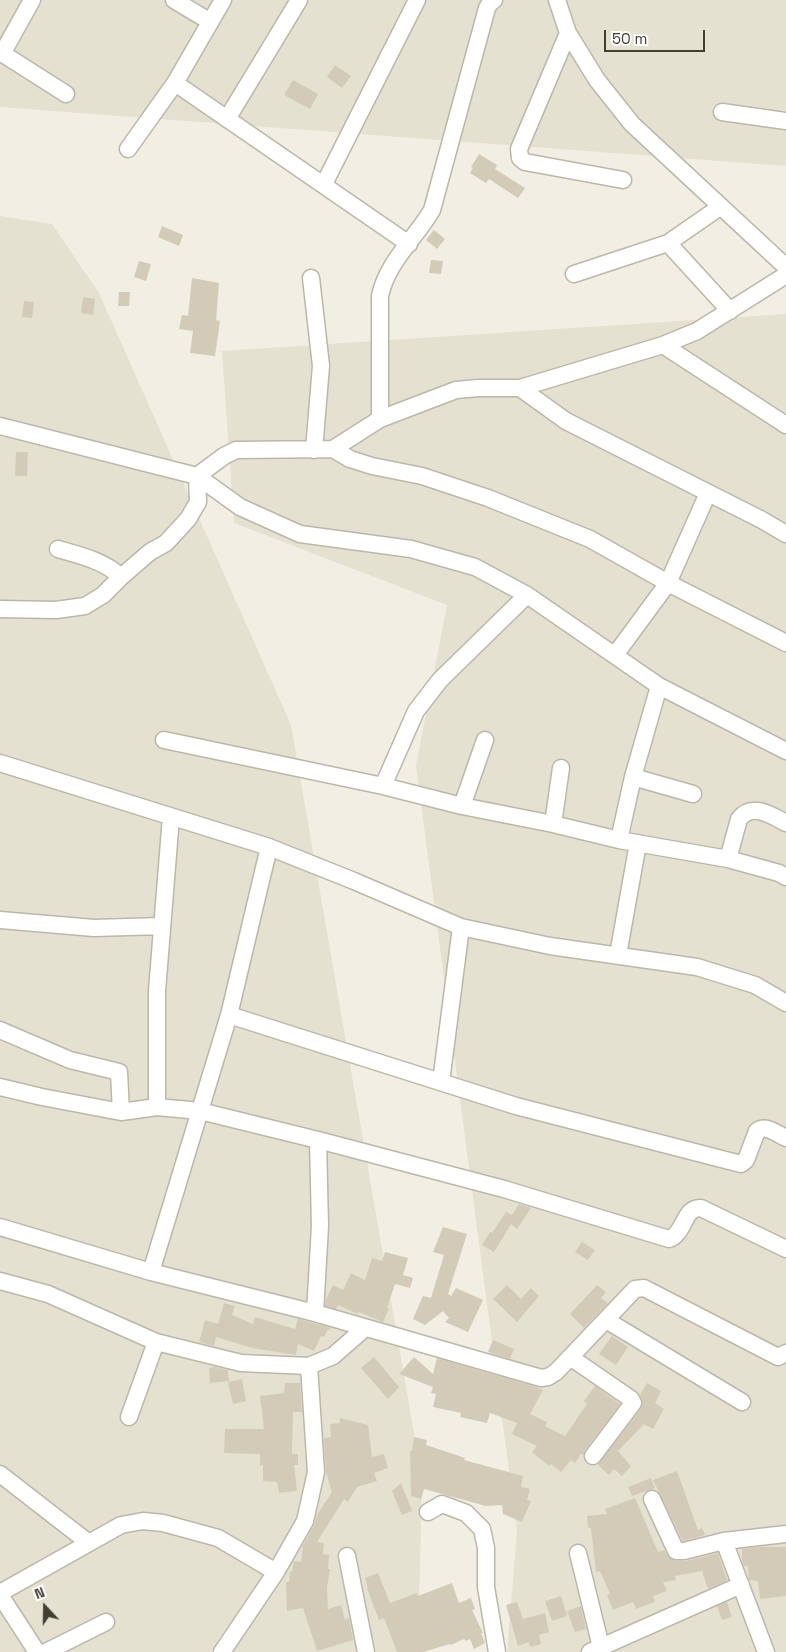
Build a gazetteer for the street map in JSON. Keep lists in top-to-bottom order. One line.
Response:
{"scale_bar":"50 m","north":"top"}
